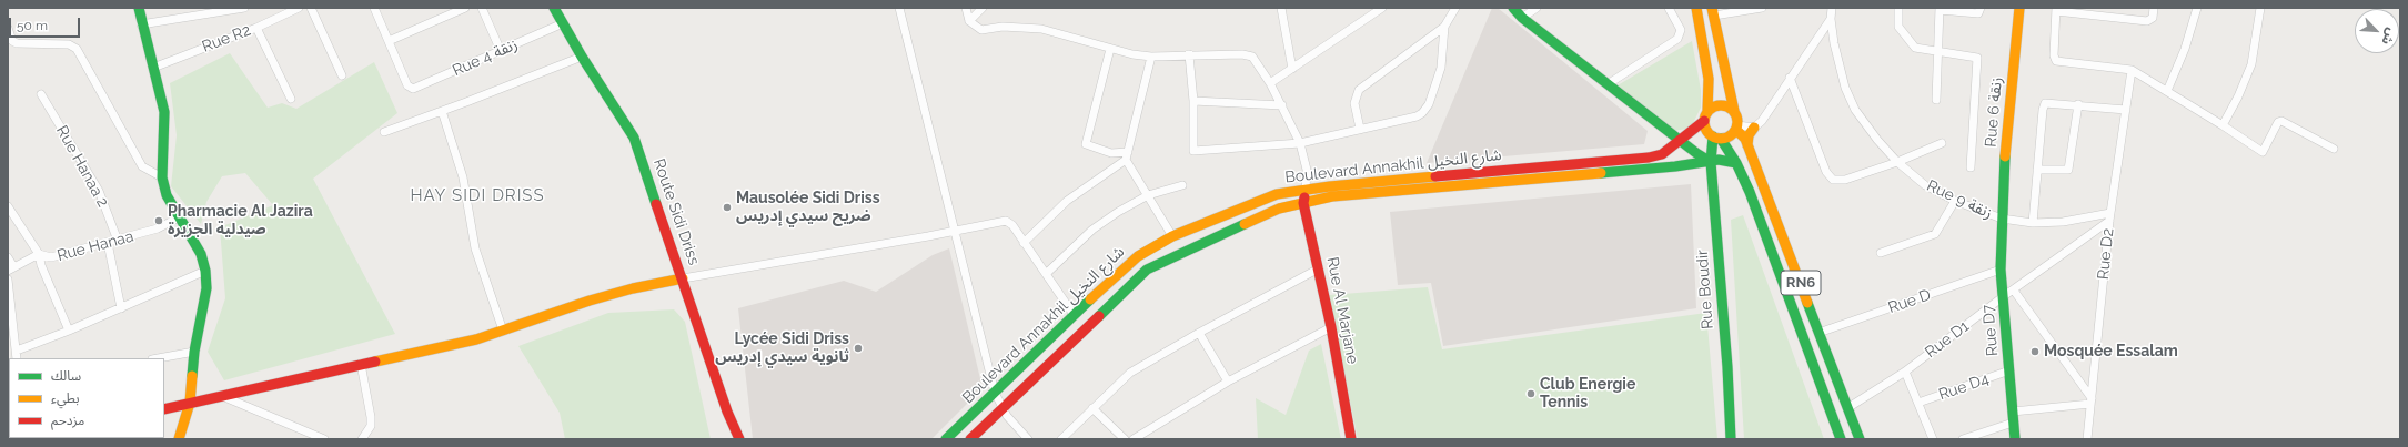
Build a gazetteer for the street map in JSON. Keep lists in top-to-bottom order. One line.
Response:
{"streets":{"main road":["Rue 6 زنقة","Boulevard Annakhil شارع النخيل","Route Sidi Driss","RN6","Rue Boudir","Rue Al Marjane","Rue D7"],"street":["Rue R2","Rue 4 زنقة","Rue Hanaa 2","Rue 9 زنقة","Rue Hanaa","Rue D2","Rue D","Rue D1","Rue D4"]},"crossings":[["Rue 4 زنقة","Route Sidi Driss"],["Rue 6 زنقة","Rue 9 زنقة"],["Rue 6 زنقة","Rue D7"],["Rue Hanaa 2","Rue Hanaa"],["Boulevard Annakhil شارع النخيل","RN6"],["Boulevard Annakhil شارع النخيل","Rue Boudir"],["Boulevard Annakhil شارع النخيل","Rue Al Marjane"],["Rue 9 زنقة","Rue D2"],["Rue 9 زنقة","Rue D7"],["Rue 9 زنقة","Rue D1"],["Rue D2","Rue D1"],["RN6","Rue Boudir"],["RN6","Rue D"],["RN6","Rue D1"],["Rue D","Rue D7"],["Rue D7","Rue D1"],["Rue D7","Rue D4"]],"districts":["HAY SIDI DRISS"],"places":["Mausolée Sidi Driss ضريح سيدي إدريس","Pharmacie Al Jazira صيدلية الجزيرة","Lycée Sidi Driss ثانوية سيدي إدريس","Mosquée Essalam","Club Energie Tennis"],"legend":["سالك","بطيء","مزدحم"],"scale_bar":"50 m","north":"bottom right"}
